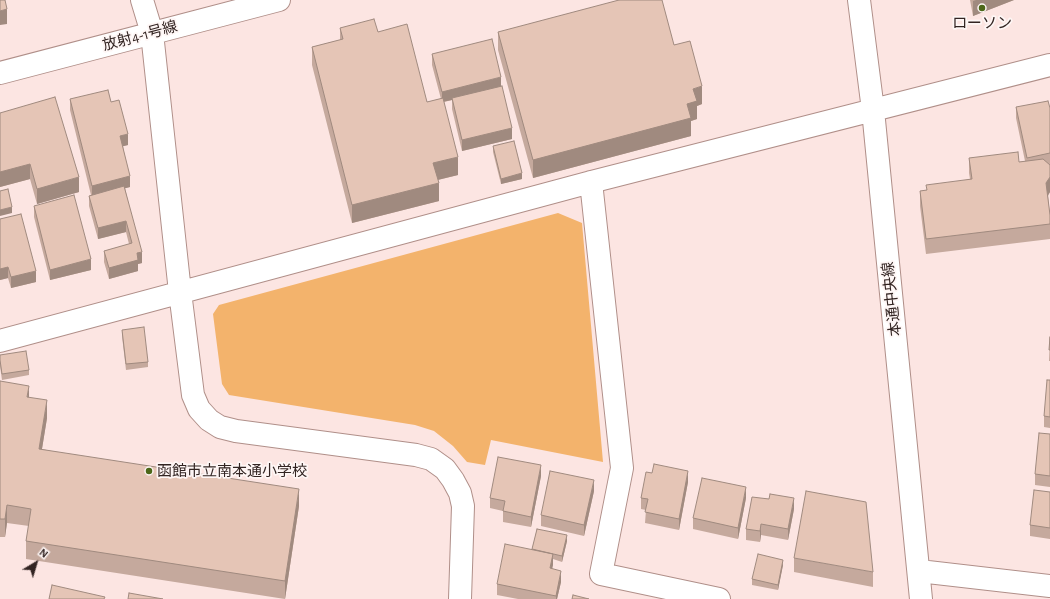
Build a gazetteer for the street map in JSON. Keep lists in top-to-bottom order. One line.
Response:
{"streets":{"street":["放射4-1号線","本通中央線"]},"places":["ローソン","函館市立南本通小学校"],"north":"top right"}
